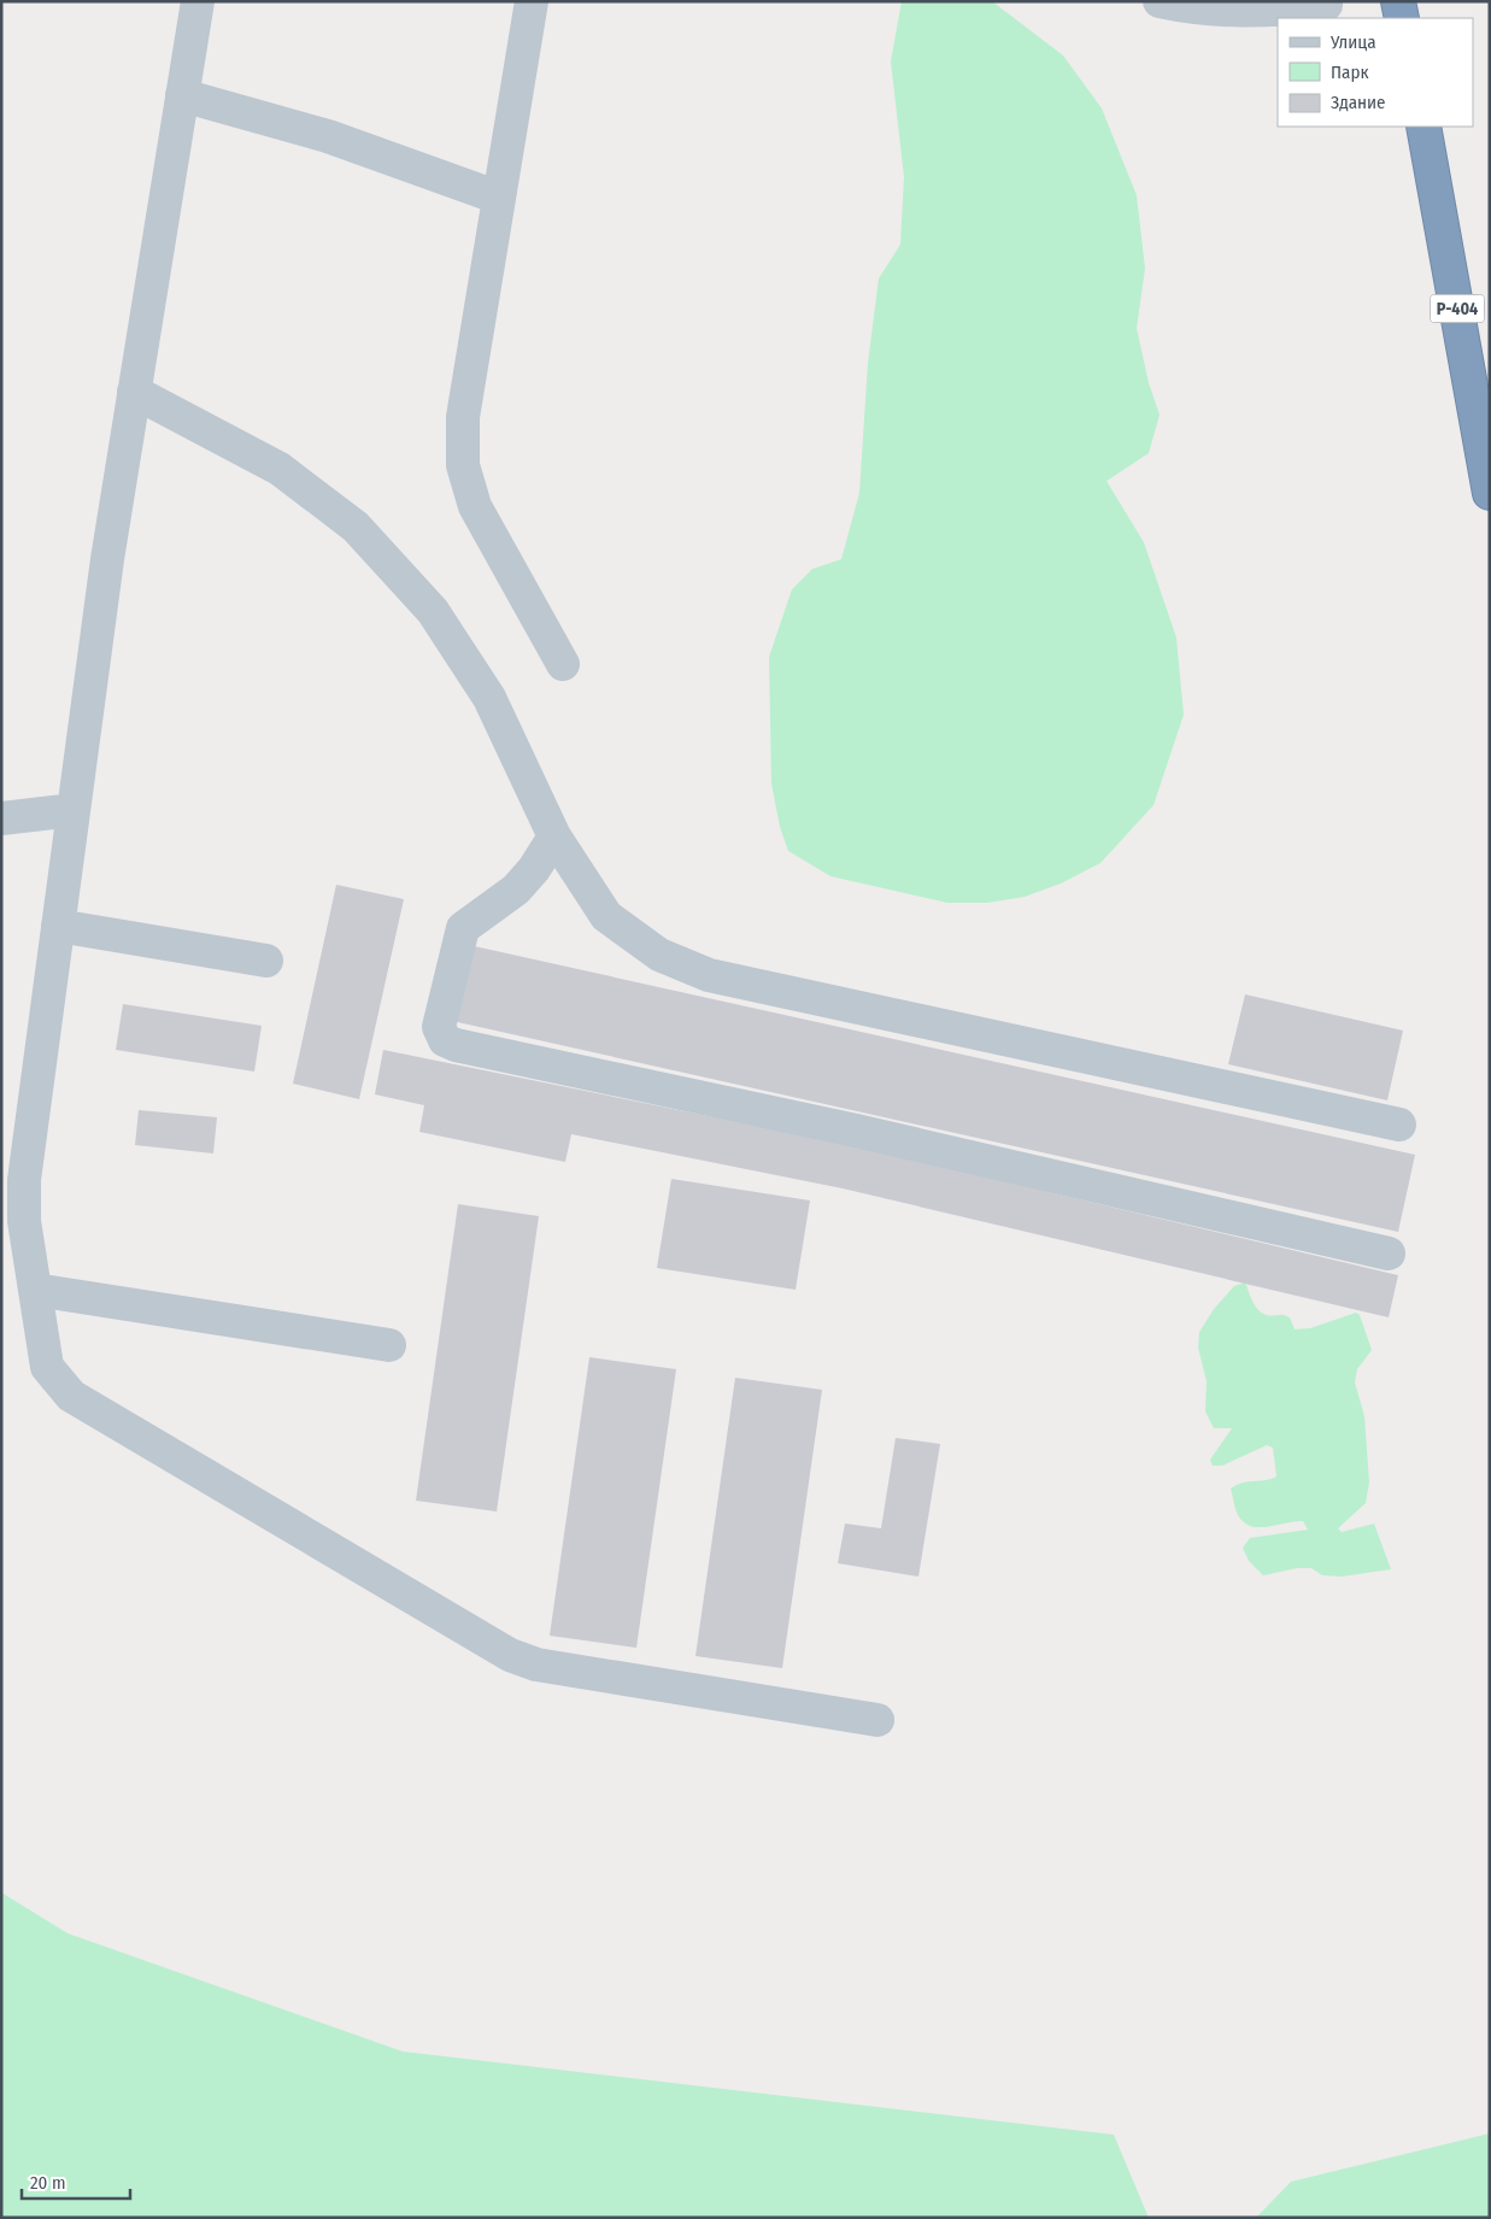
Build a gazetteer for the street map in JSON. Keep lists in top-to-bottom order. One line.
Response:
{"streets":{"highway":["Р-404"]},"legend":["Улица","Парк","Здание"],"scale_bar":"20 m"}
